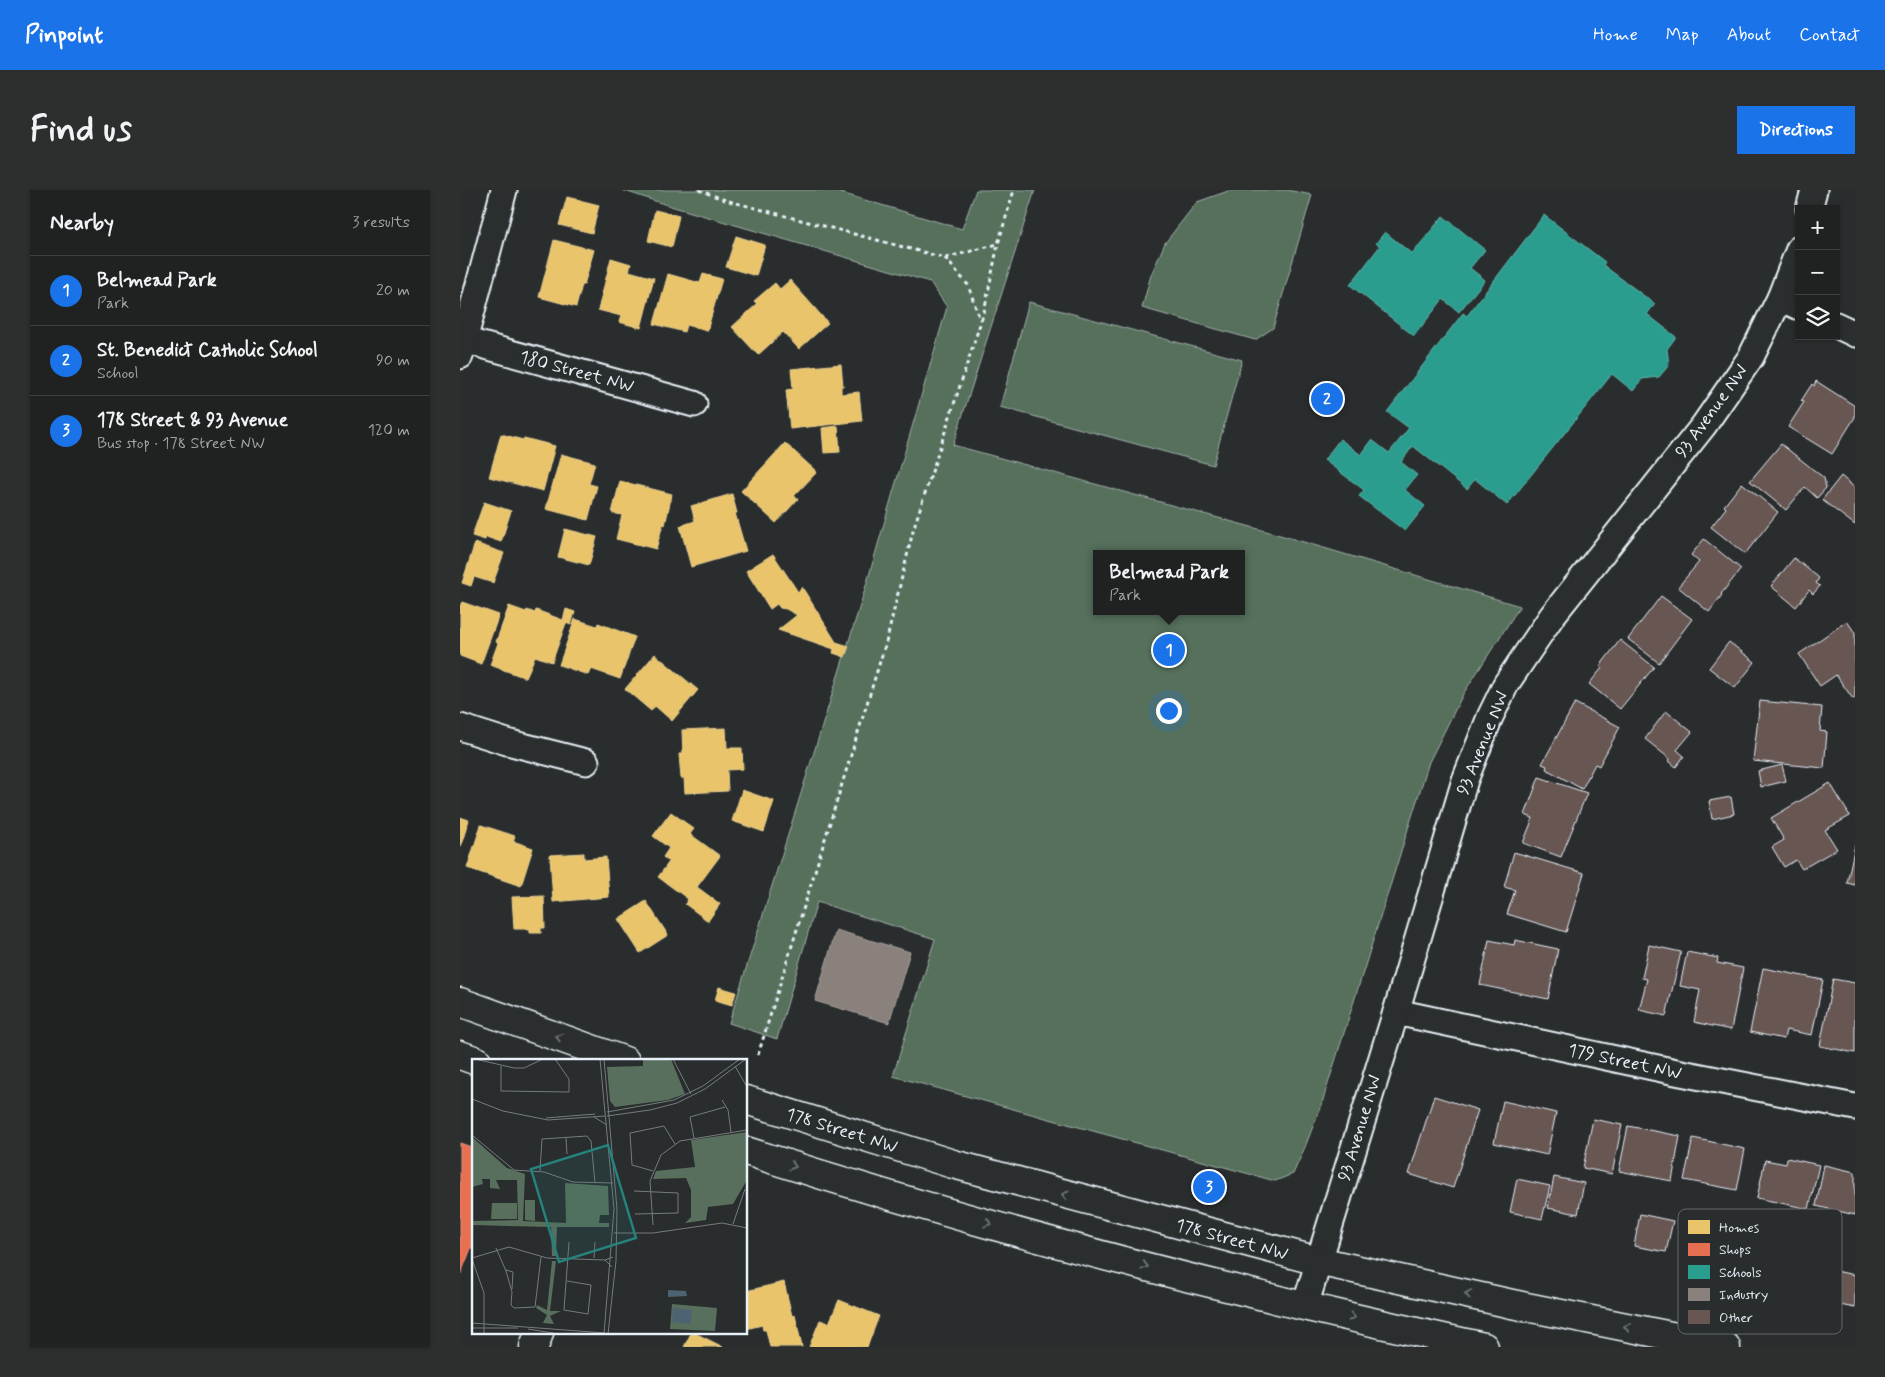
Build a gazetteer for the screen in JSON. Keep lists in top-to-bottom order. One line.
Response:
{"streets":{"main road":["178 Street NW"],"street":["180 Street NW","93 Avenue NW","179 Street NW"]},"crossings":[["93 Avenue NW","179 Street NW"],["93 Avenue NW","178 Street NW"]],"legend":["Homes","Shops","Schools","Industry","Other"],"page":{"header":"Pinpoint","nav":["Home","Map","About","Contact"],"buttons":"Directions","title":"Find us","heading":["Nearby","3 results"],"map_buttons":["+","−"],"list":[{"mark":"1","name":"Belmead Park","note":"Park","value":"20 m"},{"mark":"2","name":"St. Benedict Catholic School","note":"School","value":"90 m"},{"mark":"3","name":"178 Street & 93 Avenue","note":"Bus stop · 178 Street NW","value":"120 m"}],"pins":["2","1","3"],"popup":["Belmead Park","Park"]}}
